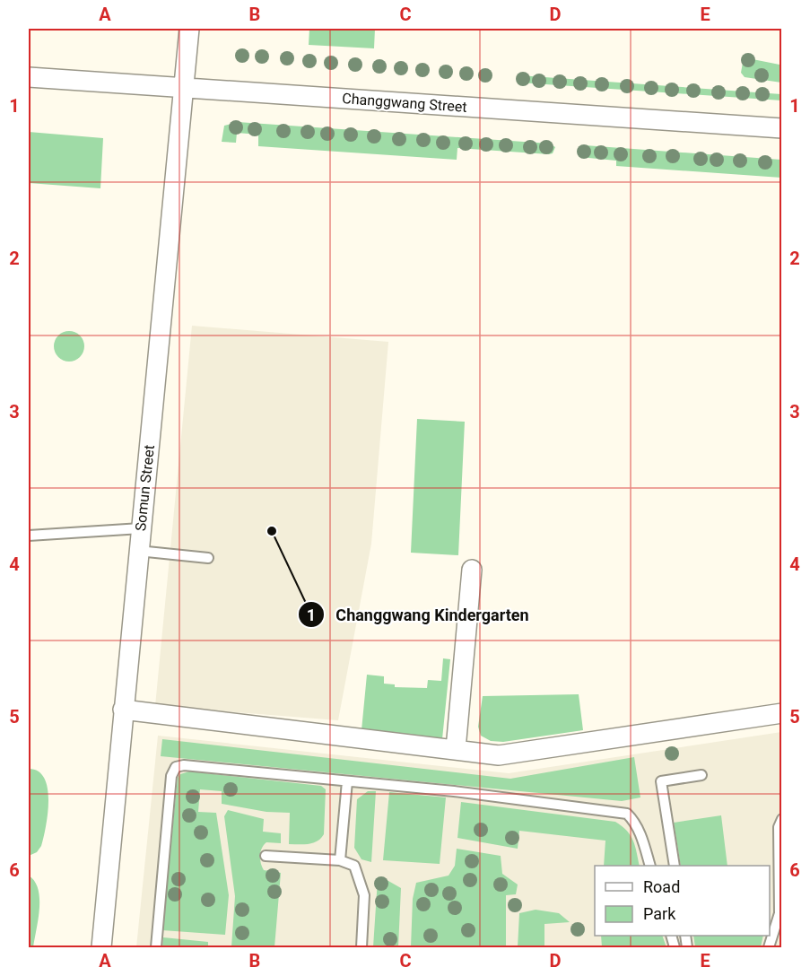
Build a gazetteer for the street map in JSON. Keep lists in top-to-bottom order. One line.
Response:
{"streets":{"street":["Changgwang Street","Somun Street"]},"crossings":[["Changgwang Street","Somun Street"]],"places":["Changgwang Kindergarten"],"legend":["Road","Park"],"grid":{"columns":["A","B","C","D","E"],"rows":["1","2","3","4","5","6"]}}
